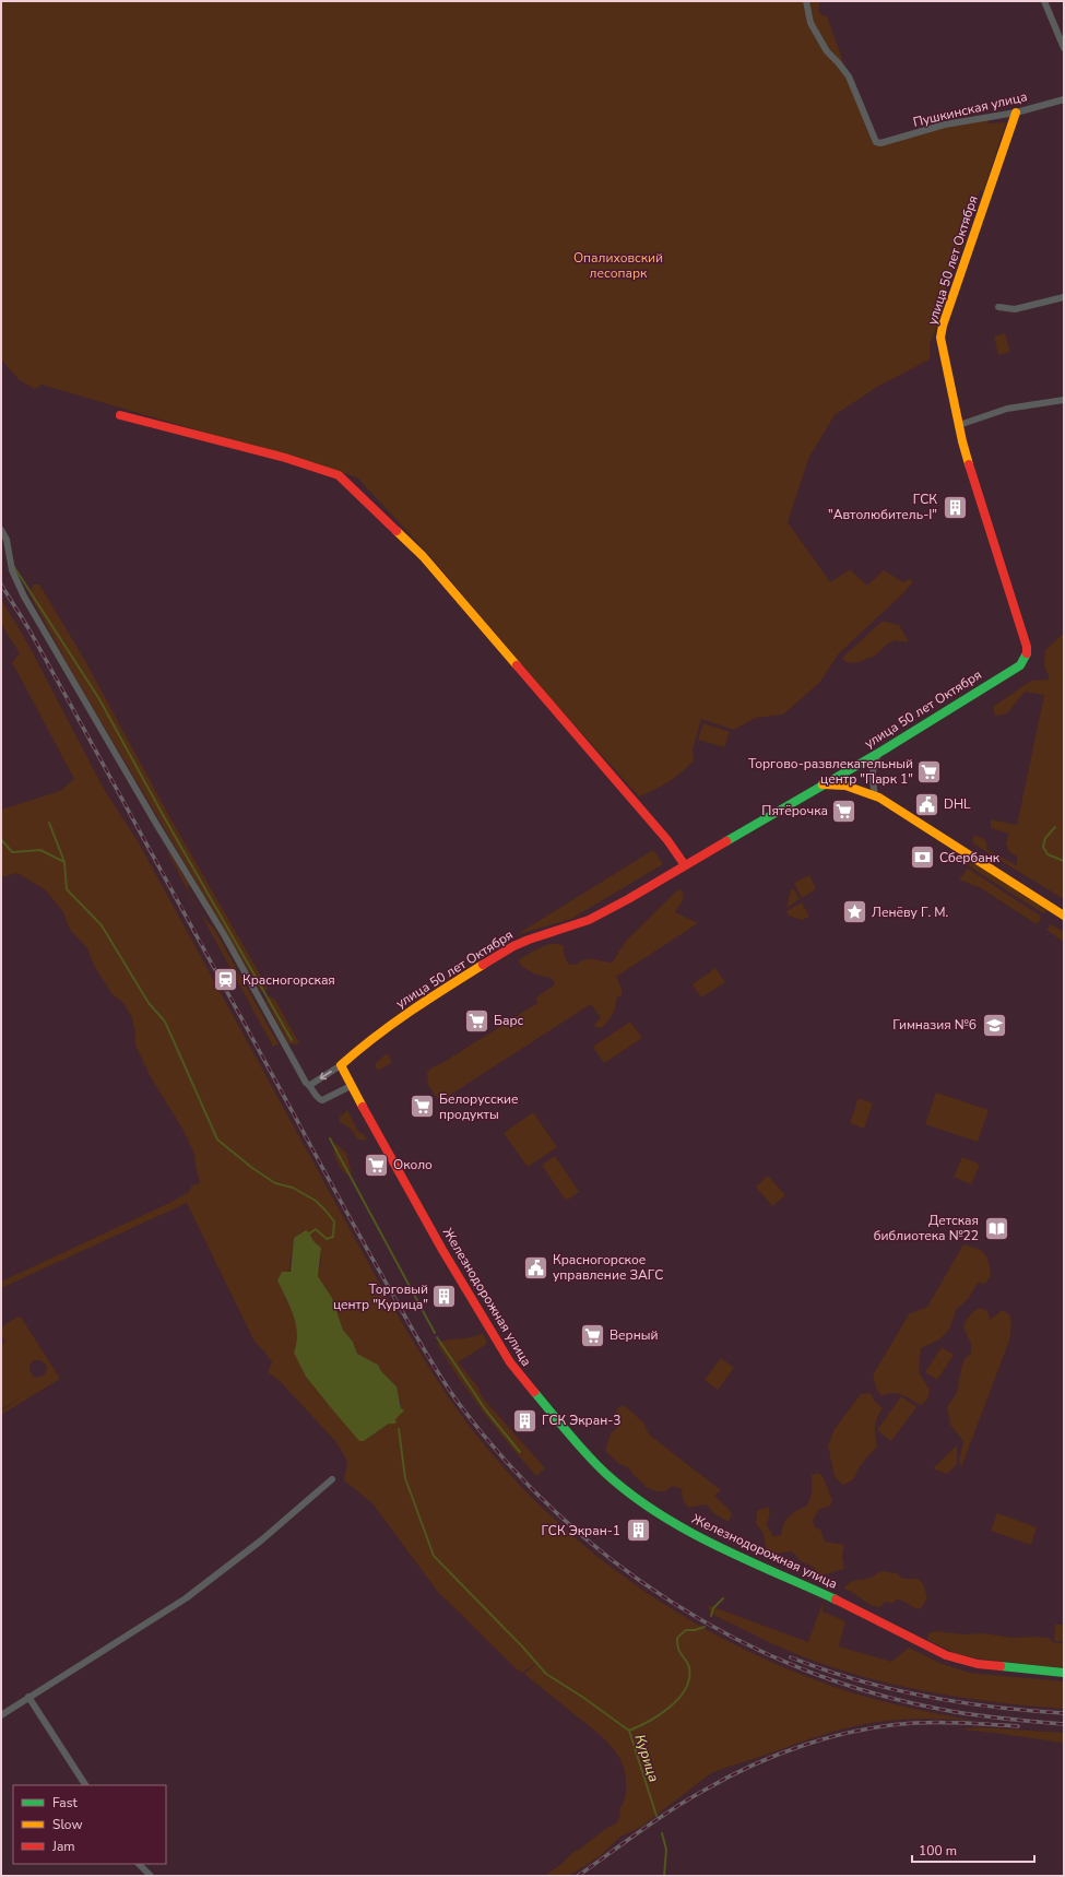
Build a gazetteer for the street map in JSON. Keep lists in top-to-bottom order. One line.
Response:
{"streets":{"street":["Пушкинская улица","улица 50 лет Октября","Железнодорожная улица"]},"crossings":[["Пушкинская улица","улица 50 лет Октября"],["улица 50 лет Октября","Железнодорожная улица"]],"water":["Курица"],"parks":["Опалиховский лесопарк"],"places":{"building":["ГСК \"Автолюбитель-I\"","Торговый центр \"Курица\"","ГСК Экран-3","ГСК Экран-1"],"supermarket":["Торгово-развлекательный центр \"Парк 1\"","Пятёрочка","Барс","Белорусские продукты","Около","Верный"],"public building":["DHL","Красногорское управление ЗАГС"],"bank":["Сбербанк"],"place":["Ленёву Г. М."],"station":["Красногорская"],"school or university":["Гимназия №6"],"library":["Детская библиотека №22"]},"legend":["Fast","Slow","Jam"],"scale_bar":"100 m"}
